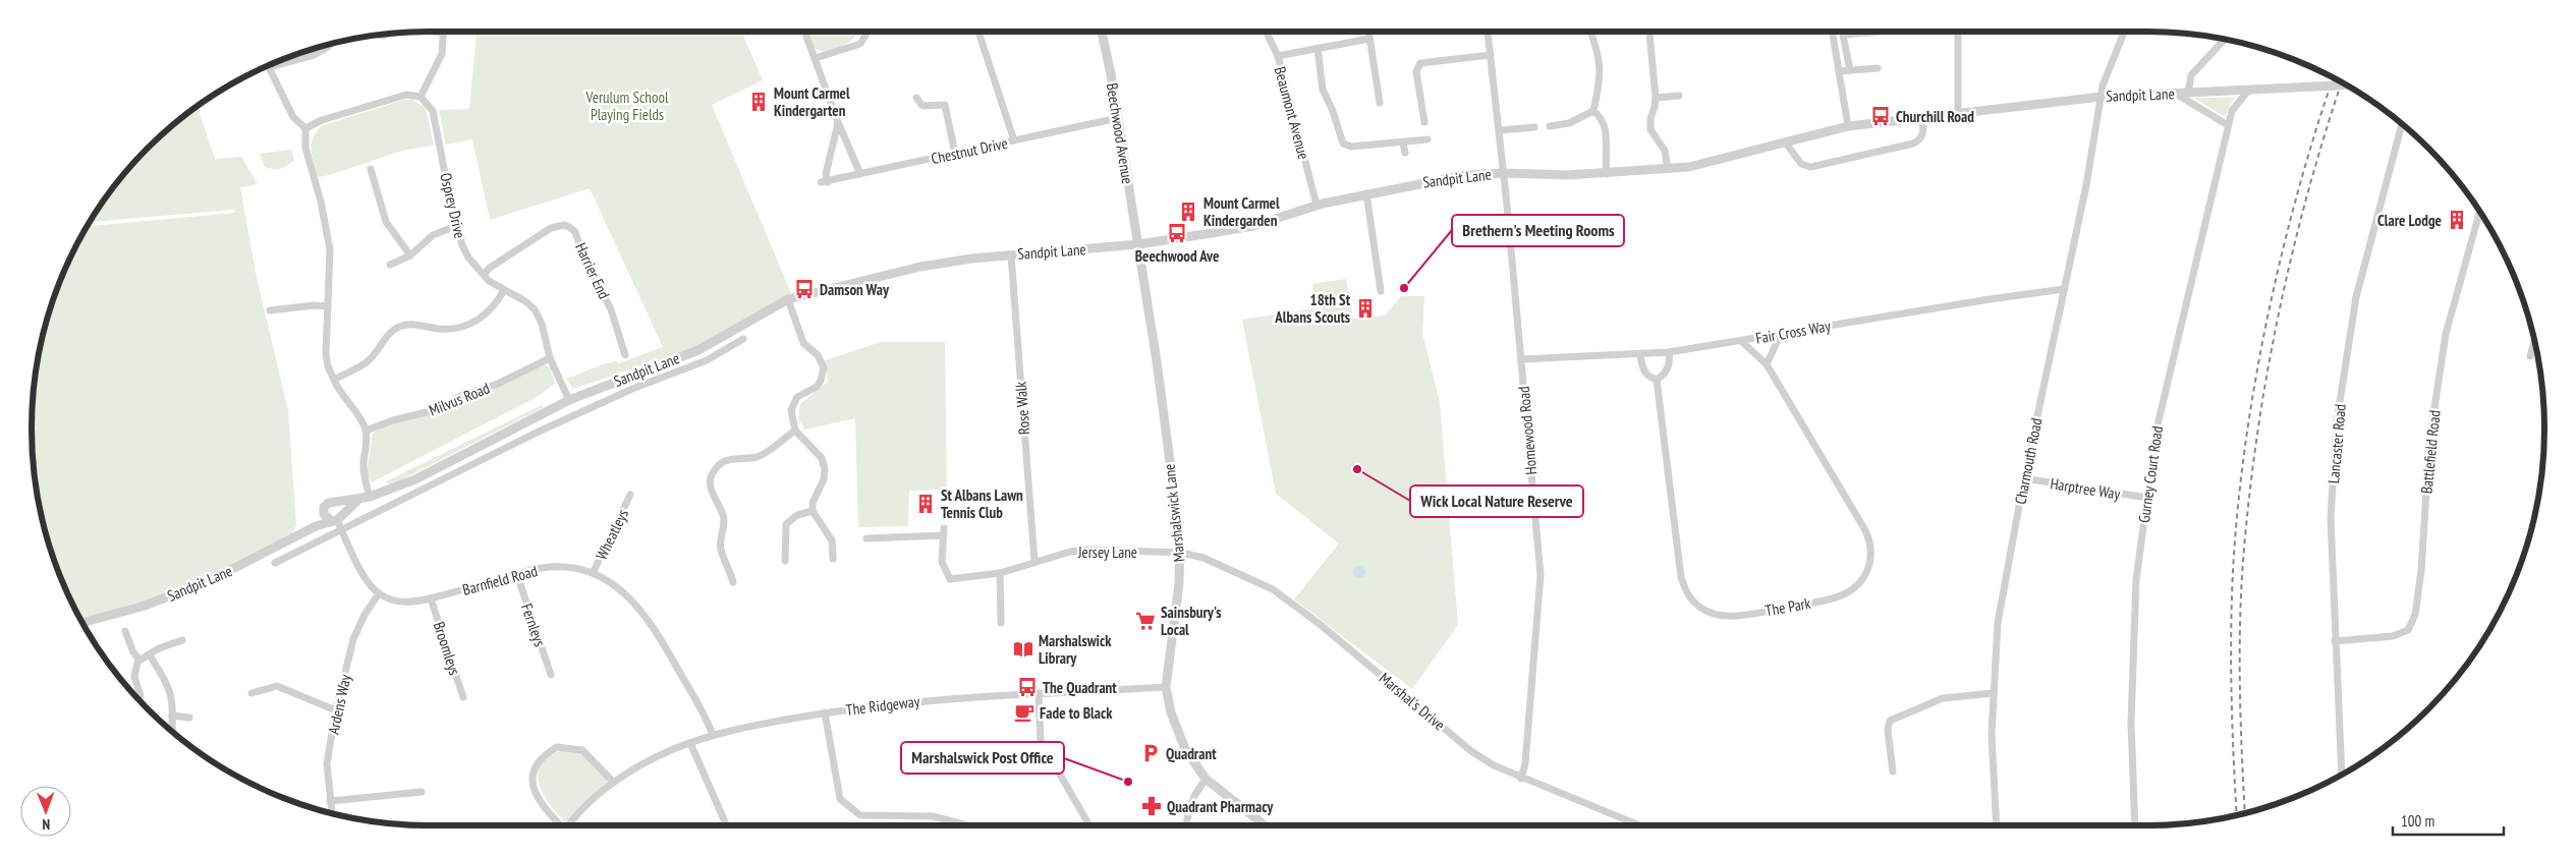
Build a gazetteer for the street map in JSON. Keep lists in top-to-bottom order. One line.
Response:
{"streets":{"street":["Sandpit Lane","Beaumont Avenue","Beechwood Avenue","Chestnut Drive","Osprey Drive","Harrier End","Fair Cross Way","Milvus Road","Rose Walk","Homewood Road","Lancaster Road","Battlefield Road","Charmouth Road","Gurney Court Road","Harptree Way","Marshalswick Lane","Wheatleys","Jersey Lane","Barnfield Road","The Park","Fernleys","Broomleys","Marshal's Drive","Ardens Way","The Ridgeway"]},"crossings":[["Sandpit Lane","Beaumont Avenue"],["Sandpit Lane","Beechwood Avenue"],["Sandpit Lane","Osprey Drive"],["Sandpit Lane","Rose Walk"],["Sandpit Lane","Homewood Road"],["Sandpit Lane","Charmouth Road"],["Sandpit Lane","Gurney Court Road"],["Sandpit Lane","Marshalswick Lane"],["Beechwood Avenue","Chestnut Drive"],["Beechwood Avenue","Marshalswick Lane"],["Osprey Drive","Harrier End"],["Osprey Drive","Milvus Road"],["Fair Cross Way","Homewood Road"],["Fair Cross Way","Charmouth Road"],["Fair Cross Way","The Park"],["Rose Walk","Jersey Lane"],["Homewood Road","Marshal's Drive"],["Lancaster Road","Battlefield Road"],["Charmouth Road","Harptree Way"],["Gurney Court Road","Harptree Way"],["Marshalswick Lane","Jersey Lane"],["Marshalswick Lane","Marshal's Drive"],["Marshalswick Lane","The Ridgeway"],["Wheatleys","Barnfield Road"],["Jersey Lane","Marshal's Drive"],["Barnfield Road","Fernleys"],["Barnfield Road","Broomleys"],["Barnfield Road","Ardens Way"],["Barnfield Road","The Ridgeway"]],"parks":["Verulum School Playing Fields"],"places":{"building":["Mount Carmel Kindergarten","Mount Carmel Kindergarden","Clare Lodge","18th St Albans Scouts","St Albans Lawn Tennis Club"],"bus stop":["Churchill Road","Beechwood Ave","Damson Way","The Quadrant"],"other":["Brethern's Meeting Rooms","Wick Local Nature Reserve","Marshalswick Post Office"],"supermarket":["Sainsbury's Local"],"library":["Marshalswick Library"],"cafe":["Fade to Black"],"parking":["Quadrant"],"pharmacy":["Quadrant Pharmacy"]},"scale_bar":"100 m","north":"bottom"}
